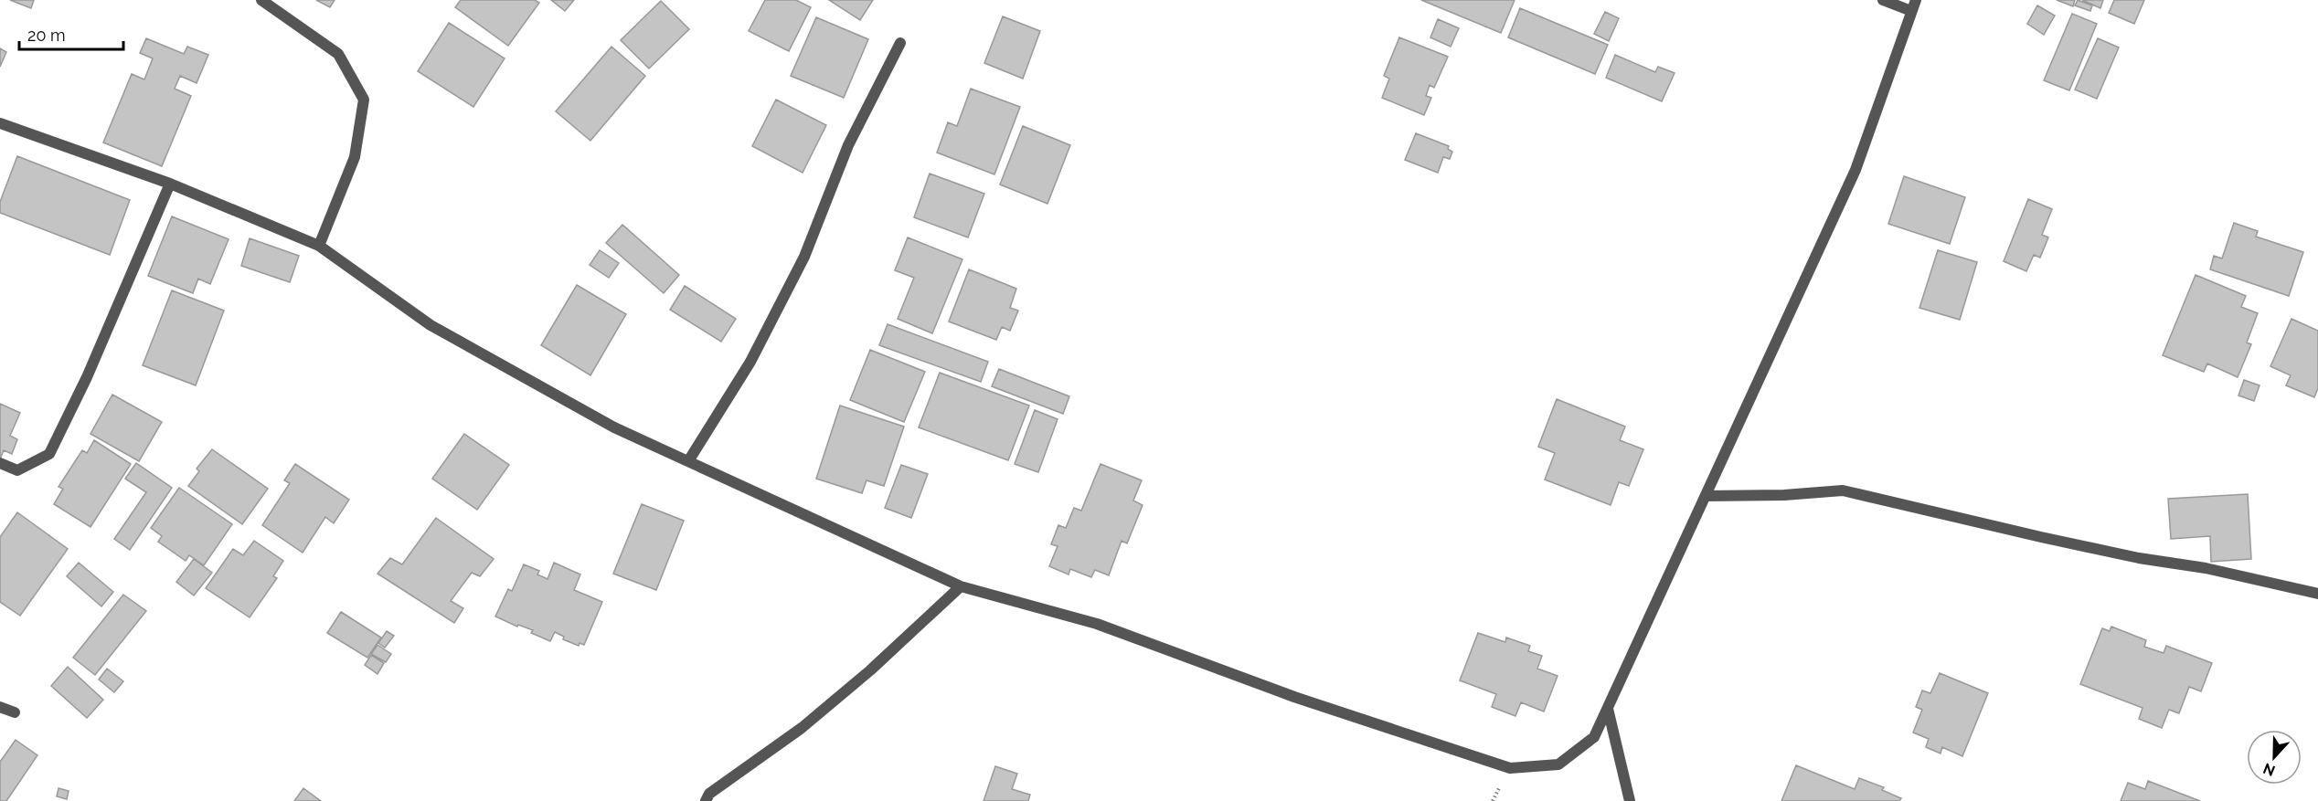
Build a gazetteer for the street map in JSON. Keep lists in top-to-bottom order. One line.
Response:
{"scale_bar":"20 m","north":"bottom"}
